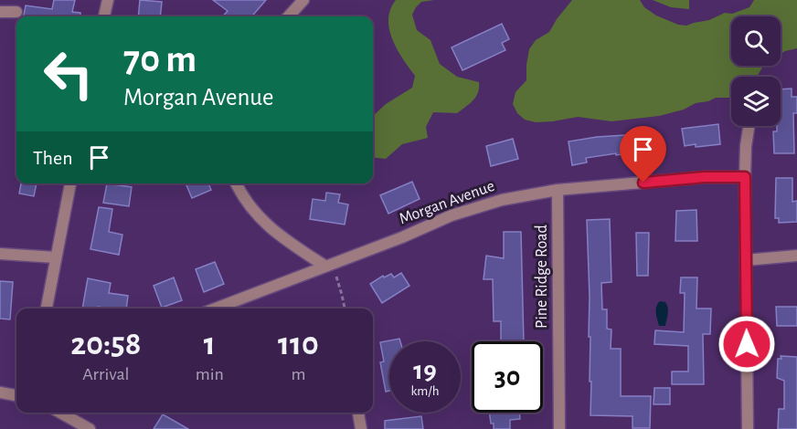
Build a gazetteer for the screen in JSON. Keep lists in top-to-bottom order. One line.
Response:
{"streets":{"street":["Morgan Avenue","Pine Ridge Road"]},"crossings":[["Morgan Avenue","Pine Ridge Road"]],"page":{"turn":["70 m","Morgan Avenue"],"then":"Then","eta":["20:58","Arrival","1","min","110","m"],"speed":"19 km/h","limit":"30"}}
